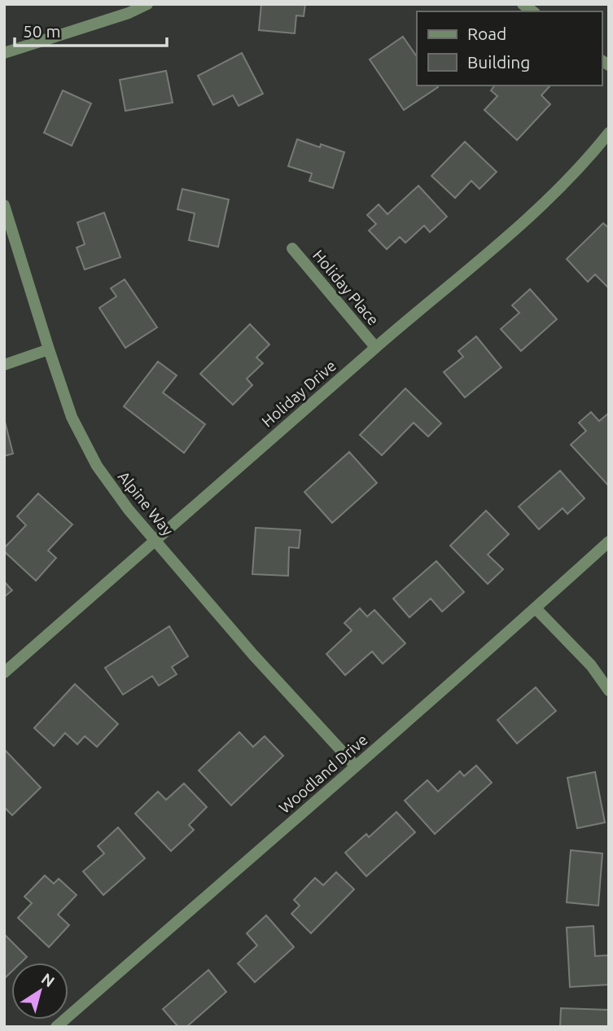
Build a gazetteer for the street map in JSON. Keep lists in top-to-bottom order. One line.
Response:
{"streets":{"street":["Holiday Place","Holiday Drive","Alpine Way","Woodland Drive"]},"crossings":[["Holiday Place","Holiday Drive"],["Holiday Drive","Alpine Way"],["Alpine Way","Woodland Drive"]],"legend":["Road","Building"],"scale_bar":"50 m","north":"top right"}
